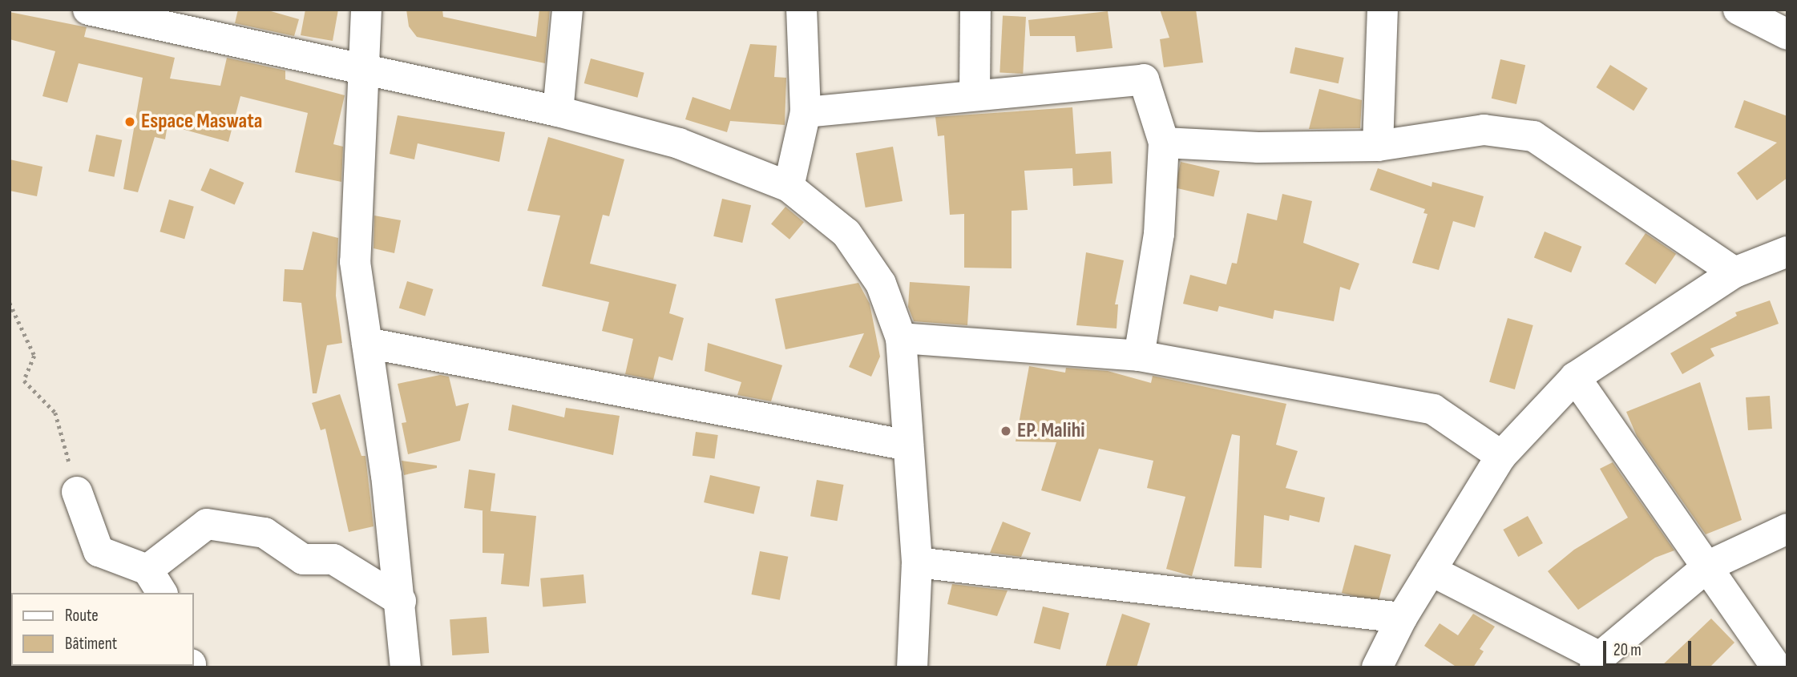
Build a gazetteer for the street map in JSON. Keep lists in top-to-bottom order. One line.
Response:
{"places":["Espace Maswata","EP. Malihi"],"legend":["Route","Bâtiment"],"scale_bar":"20 m"}
